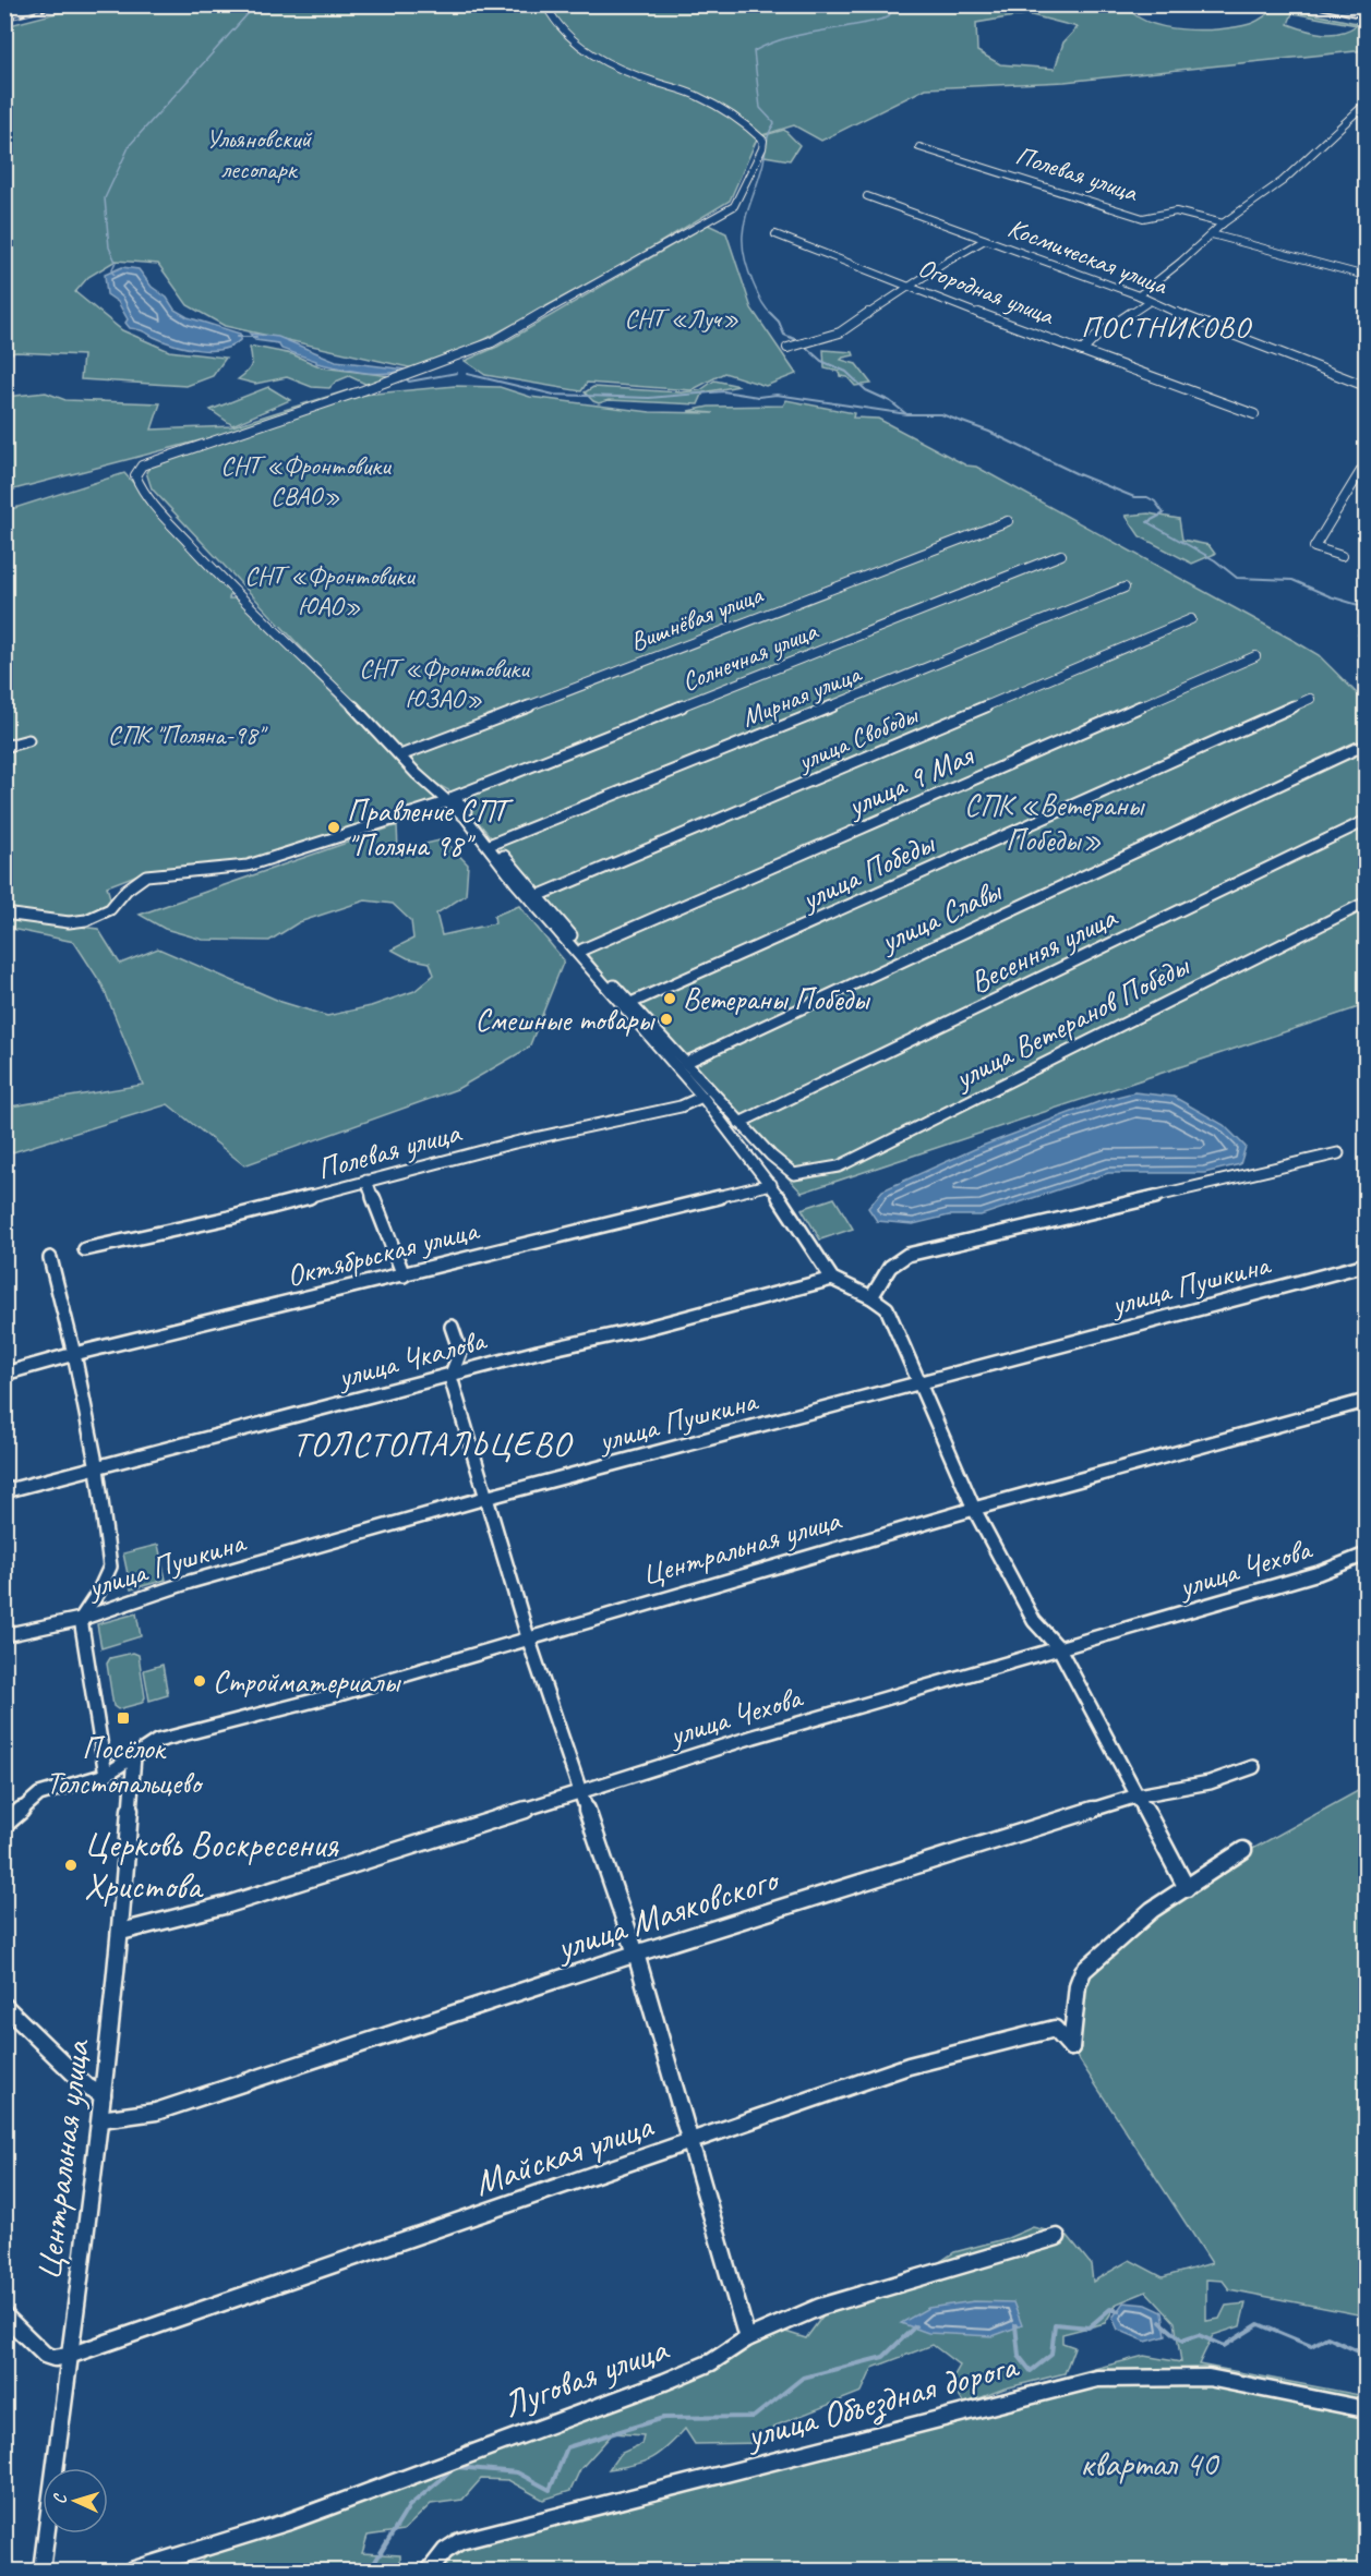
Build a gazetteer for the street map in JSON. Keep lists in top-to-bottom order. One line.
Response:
{"streets":{"street":["Полевая улица","Космическая улица","Огородная улица","Вишнёвая улица","Солнечная улица","Мирная улица","улица Свободы","улица 9 Мая","улица Победы","улица Славы","Весенняя улица","улица Ветеранов Победы","Октябрьская улица","улица Пушкина","улица Чкалова","Центральная улица","улица Чехова","улица Маяковского","Майская улица","Луговая улица","улица Объездная дорога"]},"crossings":[["Весенняя улица","улица Ветеранов Победы"],["Центральная улица","улица Чехова"],["Центральная улица","улица Маяковского"],["Центральная улица","Майская улица"]],"districts":["ПОСТНИКОВО","ТОЛСТОПАЛЬЦЕВО"],"parks":["Ульяновский лесопарк","СНТ «Луч»","СНТ «Фронтовики СВАО»","СНТ «Фронтовики ЮАО»","СНТ «Фронтовики ЮЗАО»","СПК \"Поляна-98\"","СПК «Ветераны Победы»","квартал 40"],"places":{"other":["Правление СПТ \"Поляна 98\"","Ветераны Победы","Смешные товары","Стройматериалы","Церковь Воскресения Христова"],"transit":["Посёлок Толстопальцево"]},"north":"left"}
